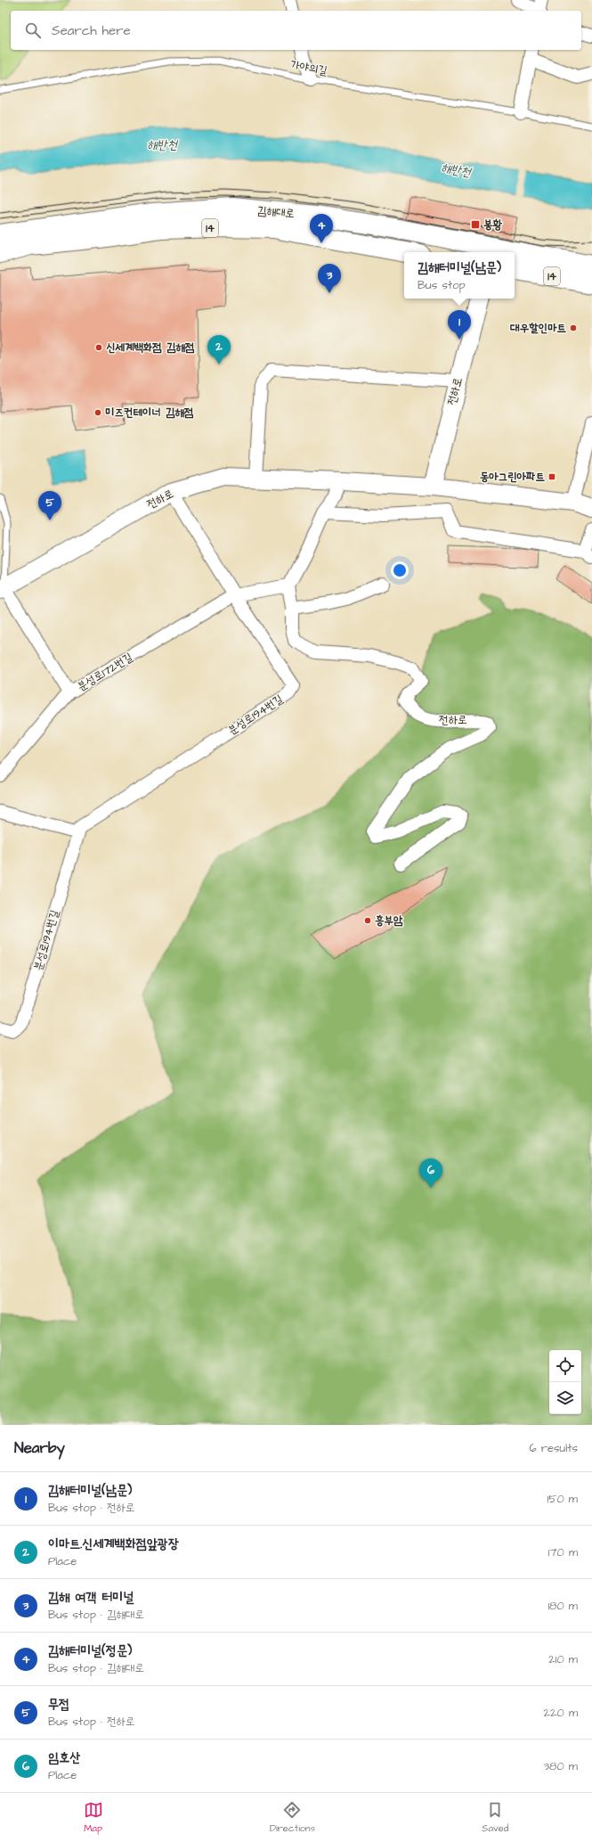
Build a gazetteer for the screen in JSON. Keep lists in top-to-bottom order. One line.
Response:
{"streets":{"main road":["김해대로","14","전하로"],"street":["분성로172번길","분성로194번길"],"lane":["가야의길"]},"crossings":[["전하로","분성로194번길"],["분성로172번길","분성로194번길"]],"water":["해반천"],"places":{"transit":["봉황","동아그린아파트"],"other":["대우할인마트","신세계백화점 김해점","미즈컨테이너 김해점","흥부암"]},"page":{"search":"Search here","pins":["4","3","1","2","5","6"],"popup":["김해터미널(남문)","Bus stop"],"heading":["Nearby","6 results"],"list":[{"mark":"1","name":"김해터미널(남문)","note":"Bus stop · 전하로","value":"150 m"},{"mark":"2","name":"이마트.신세계백화점앞광장","note":"Place","value":"170 m"},{"mark":"3","name":"김해 여객 터미널","note":"Bus stop · 김해대로","value":"180 m"},{"mark":"4","name":"김해터미널(정문)","note":"Bus stop · 김해대로","value":"210 m"},{"mark":"5","name":"무접","note":"Bus stop · 전하로","value":"220 m"},{"mark":"6","name":"임호산","note":"Place","value":"380 m"}],"nav":["Map","Directions","Saved"]}}
